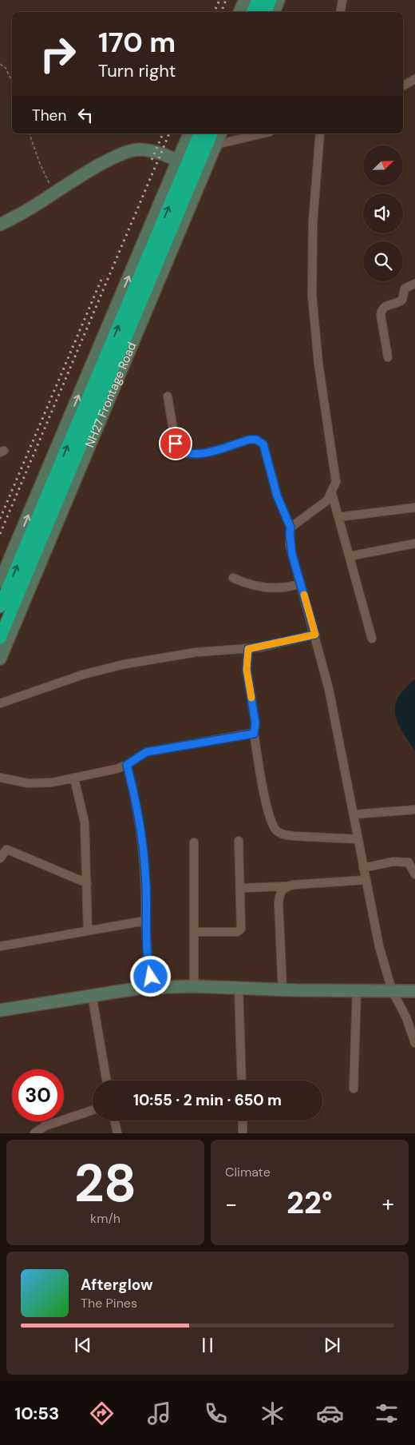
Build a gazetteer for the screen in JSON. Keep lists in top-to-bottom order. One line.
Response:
{"streets":{"street":["NH27 Frontage Road"]},"north":"top right","page":{"turn":["170 m","Turn right"],"then":"Then","limit":"30","trip":"10:55 · 2 min · 650 m","tile":[["28","km/h"],"Climate"],"heat":["−","22°","+"],"song":["Afterglow","The Pines"],"tabs":"10:53"}}
